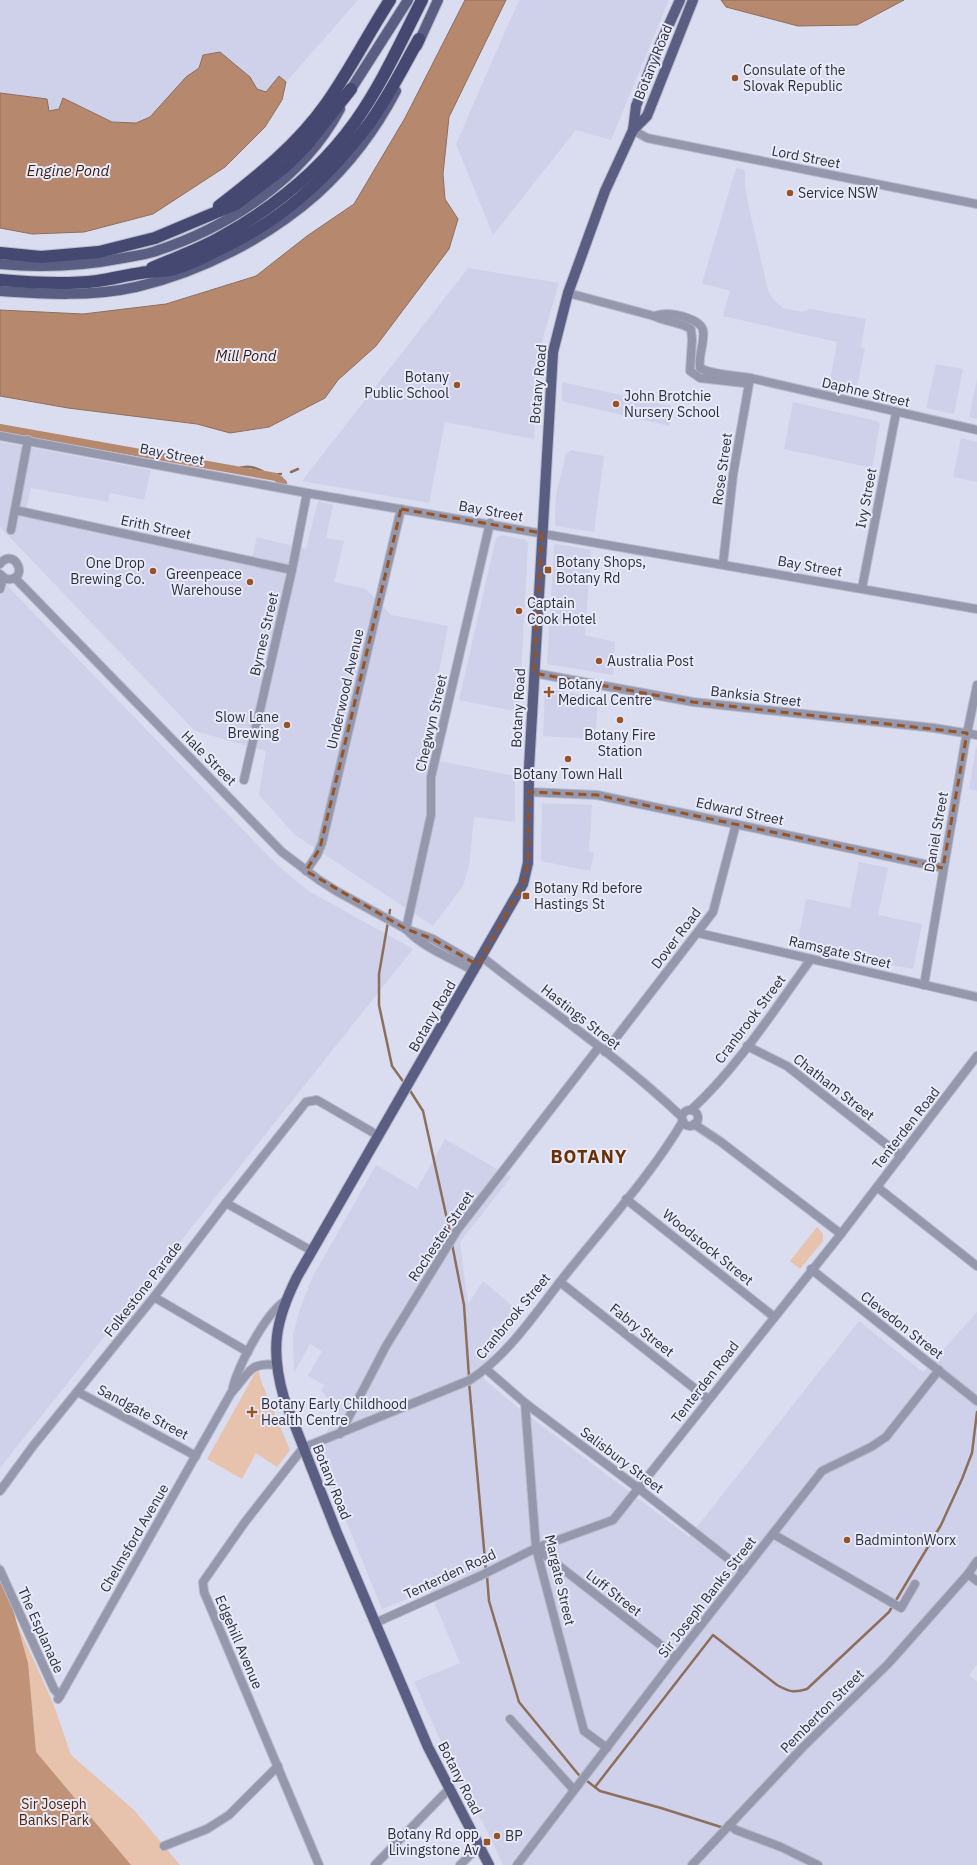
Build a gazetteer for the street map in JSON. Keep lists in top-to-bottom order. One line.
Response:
{"streets":{"main road":["Botany Road"],"street":["Lord Street","Daphne Street","Bay Street","Rose Street","Ivy Street","Erith Street","Byrnes Street","Underwood Avenue","Banksia Street","Chegwyn Street","Hale Street","Edward Street","Daniel Street","Dover Road","Ramsgate Street","Hastings Street","Cranbrook Street","Chatham Street","Tenterden Road","Rochester Street","Woodstock Street","Folkestone Parade","Clevedon Street","Fabry Street","Sandgate Street","Salisbury Street","Chelmsford Avenue","Margate Street","Luff Street","Sir Joseph Banks Street","The Esplanade","Edgehill Avenue","Pemberton Street"]},"crossings":[["Botany Road","Lord Street"],["Botany Road","Daphne Street"],["Botany Road","Bay Street"],["Botany Road","Banksia Street"],["Botany Road","Hale Street"],["Botany Road","Edward Street"],["Botany Road","Hastings Street"],["Botany Road","Cranbrook Street"],["Botany Road","Tenterden Road"],["Botany Road","Folkestone Parade"],["Botany Road","Chelmsford Avenue"],["Botany Road","Edgehill Avenue"],["Daphne Street","Rose Street"],["Daphne Street","Ivy Street"],["Bay Street","Rose Street"],["Bay Street","Ivy Street"],["Bay Street","Byrnes Street"],["Bay Street","Underwood Avenue"],["Bay Street","Chegwyn Street"],["Erith Street","Byrnes Street"],["Underwood Avenue","Hale Street"],["Banksia Street","Daniel Street"],["Chegwyn Street","Hale Street"],["Hale Street","Hastings Street"],["Edward Street","Daniel Street"],["Edward Street","Dover Road"],["Daniel Street","Ramsgate Street"],["Dover Road","Ramsgate Street"],["Dover Road","Hastings Street"],["Dover Road","Rochester Street"],["Ramsgate Street","Cranbrook Street"],["Hastings Street","Cranbrook Street"],["Hastings Street","Tenterden Road"],["Hastings Street","Rochester Street"],["Cranbrook Street","Chatham Street"],["Cranbrook Street","Rochester Street"],["Cranbrook Street","Woodstock Street"],["Cranbrook Street","Fabry Street"],["Cranbrook Street","Salisbury Street"],["Cranbrook Street","Edgehill Avenue"],["Chatham Street","Tenterden Road"],["Tenterden Road","Woodstock Street"],["Tenterden Road","Clevedon Street"],["Tenterden Road","Fabry Street"],["Tenterden Road","Salisbury Street"],["Tenterden Road","Margate Street"],["Tenterden Road","Luff Street"],["Folkestone Parade","Sandgate Street"],["Clevedon Street","Sir Joseph Banks Street"],["Sandgate Street","Chelmsford Avenue"],["Salisbury Street","Margate Street"],["Salisbury Street","Sir Joseph Banks Street"],["Chelmsford Avenue","The Esplanade"],["Margate Street","Luff Street"],["Margate Street","Sir Joseph Banks Street"],["Luff Street","Sir Joseph Banks Street"]],"districts":["BOTANY"],"water":["Engine Pond","Mill Pond"],"parks":["Sir Joseph Banks Park"],"places":{"other":["Consulate of the Slovak Republic","Service NSW","Botany Public School","John Brotchie Nursery School","One Drop Brewing Co.","Greenpeace Warehouse","Captain Cook Hotel","Australia Post","Botany Fire Station","Slow Lane Brewing","Botany Town Hall","BadmintonWorx","BP"],"transit":["Botany Shops, Botany Rd","Botany Rd before Hastings St","Botany Rd opp Livingstone Av"],"health":["Botany Medical Centre","Botany Early Childhood Health Centre"]}}
